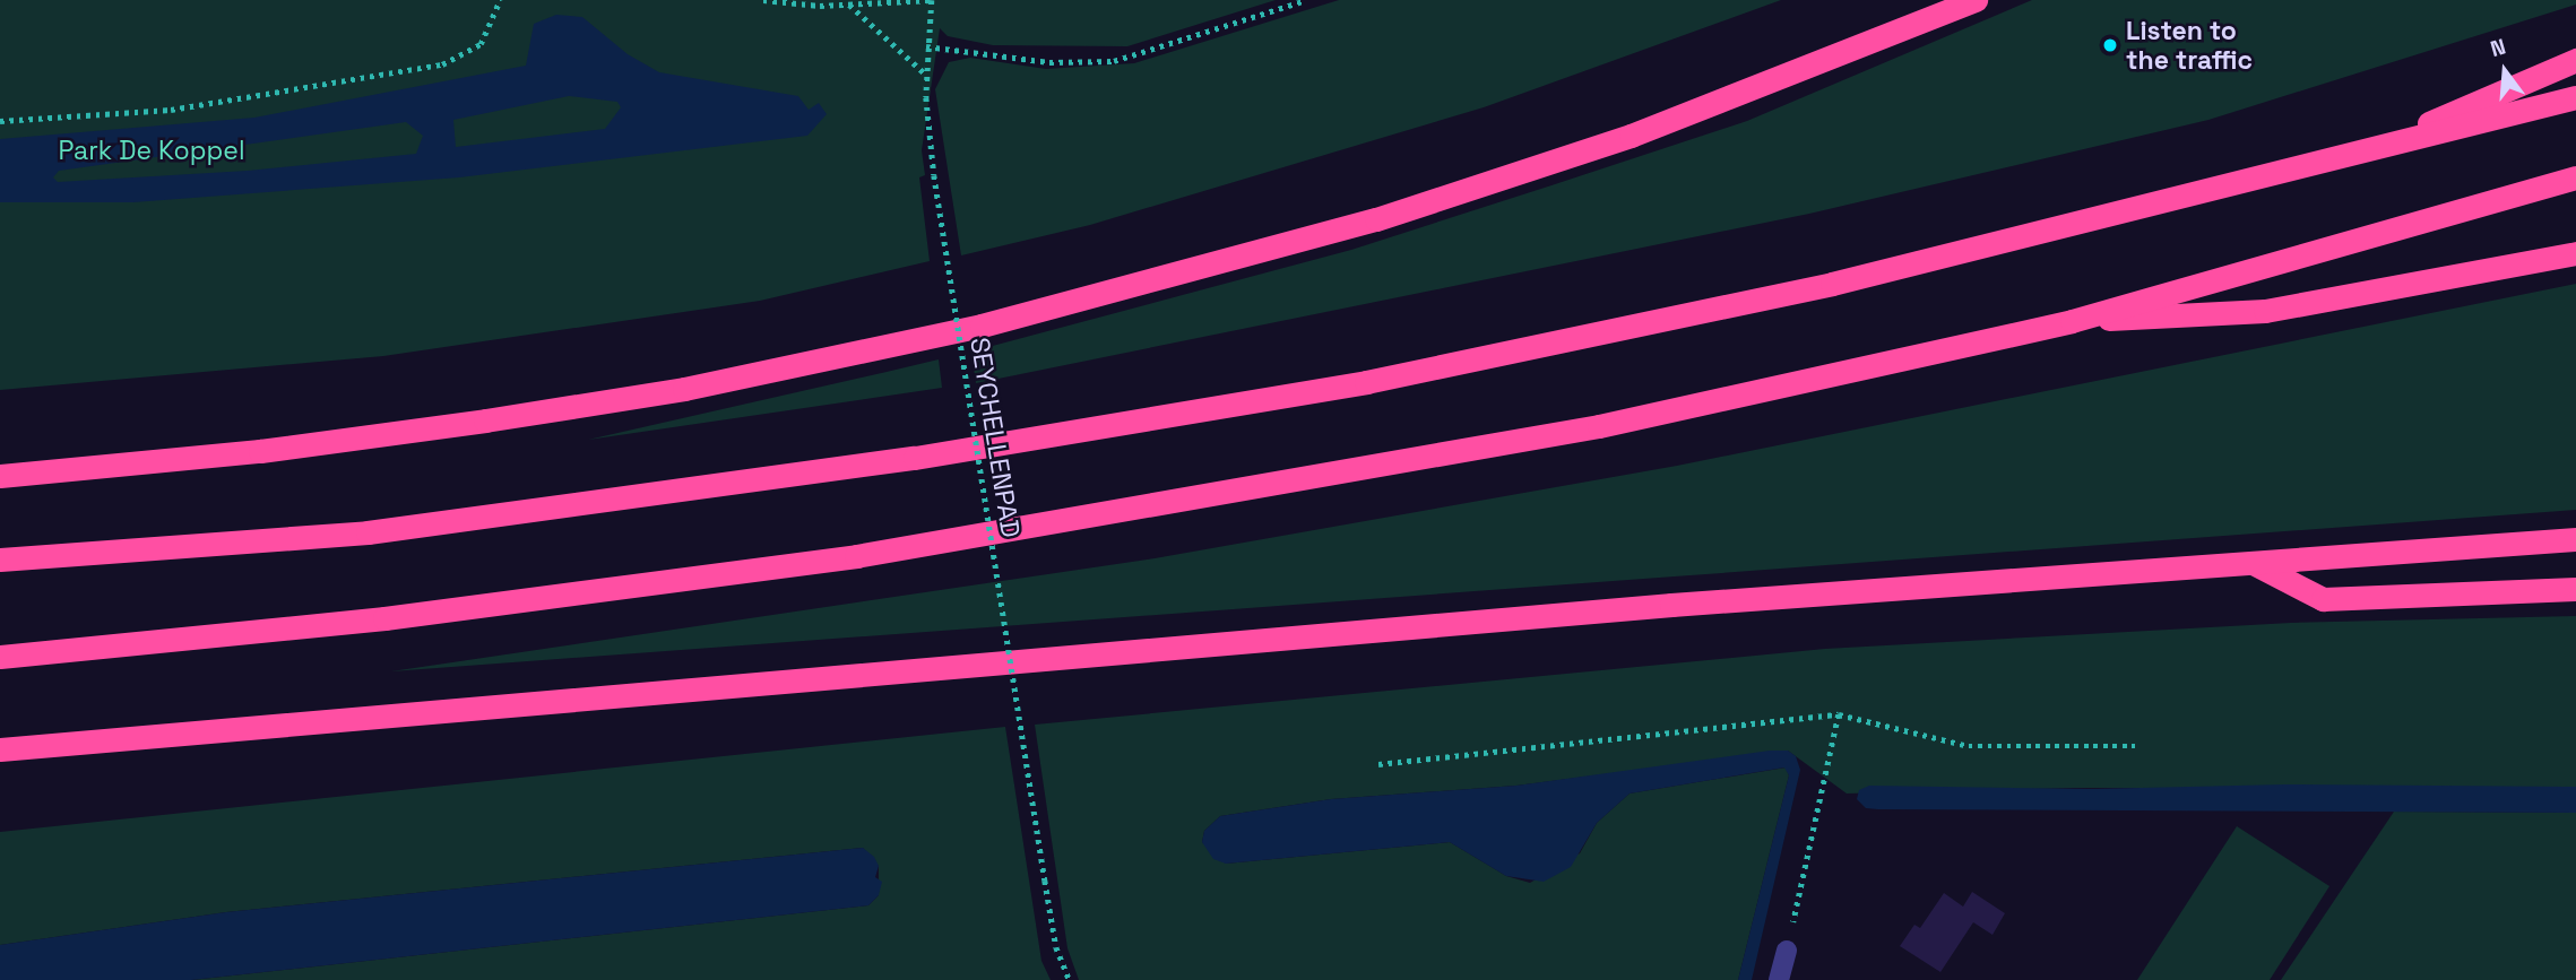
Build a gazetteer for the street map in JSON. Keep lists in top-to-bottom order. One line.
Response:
{"streets":{"path":["SEYCHELLENPAD"]},"parks":["Park De Koppel"],"places":["Listen to the traffic"],"north":"top"}
